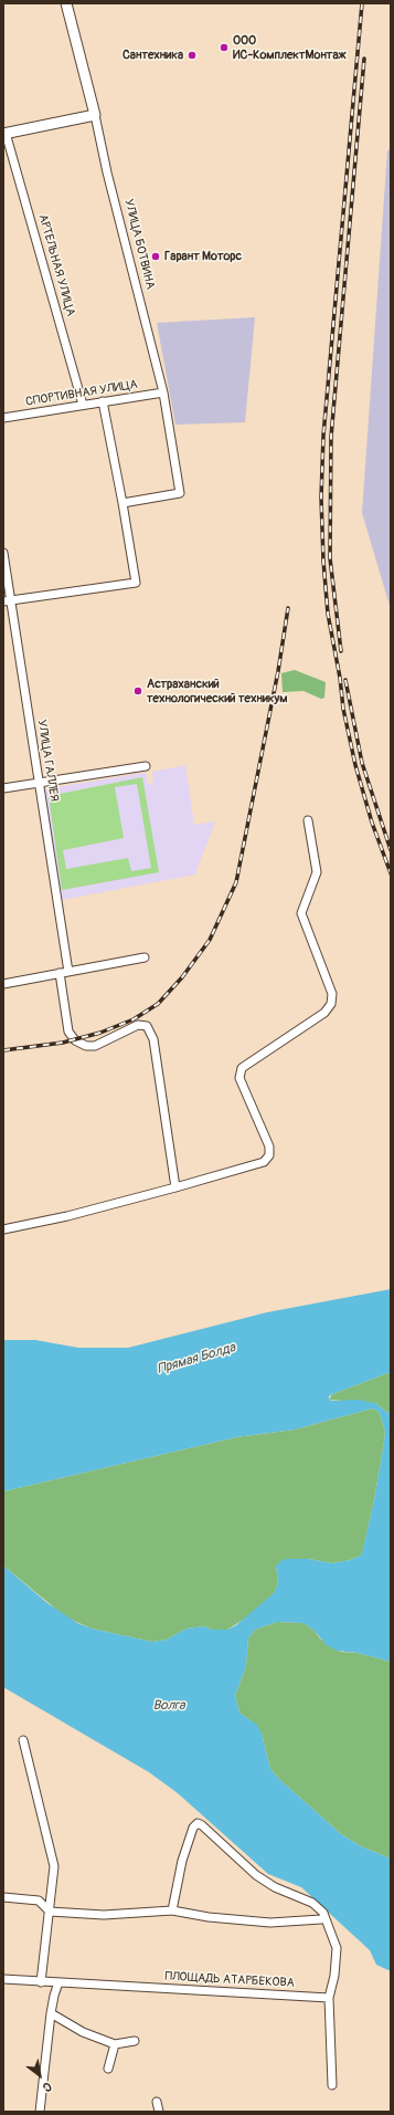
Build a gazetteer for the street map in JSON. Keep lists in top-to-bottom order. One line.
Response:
{"streets":{"street":["УЛИЦА БОТВИНА","АРТЕЛЬНАЯ УЛИЦА","СПОРТИВНАЯ УЛИЦА","УЛИЦА ГАЛЛЕЯ","ПЛОЩАДЬ АТАРБЕКОВА"]},"crossings":[["УЛИЦА БОТВИНА","СПОРТИВНАЯ УЛИЦА"],["АРТЕЛЬНАЯ УЛИЦА","СПОРТИВНАЯ УЛИЦА"]],"water":["Прямая Болда","Волга"],"places":["ООО ИС-КомплектМонтаж","Сантехника","Гарант Моторс","Астраханский технологический техникум"],"north":"bottom right"}
